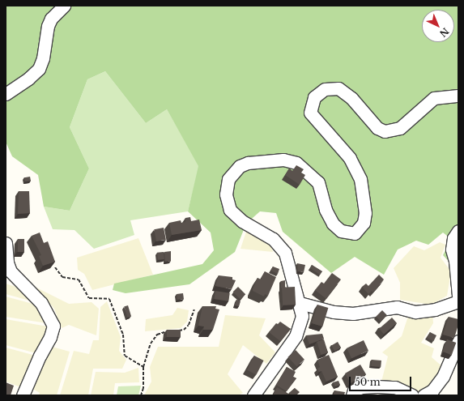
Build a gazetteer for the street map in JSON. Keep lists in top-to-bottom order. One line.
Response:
{"scale_bar":"50 m","north":"bottom right"}
